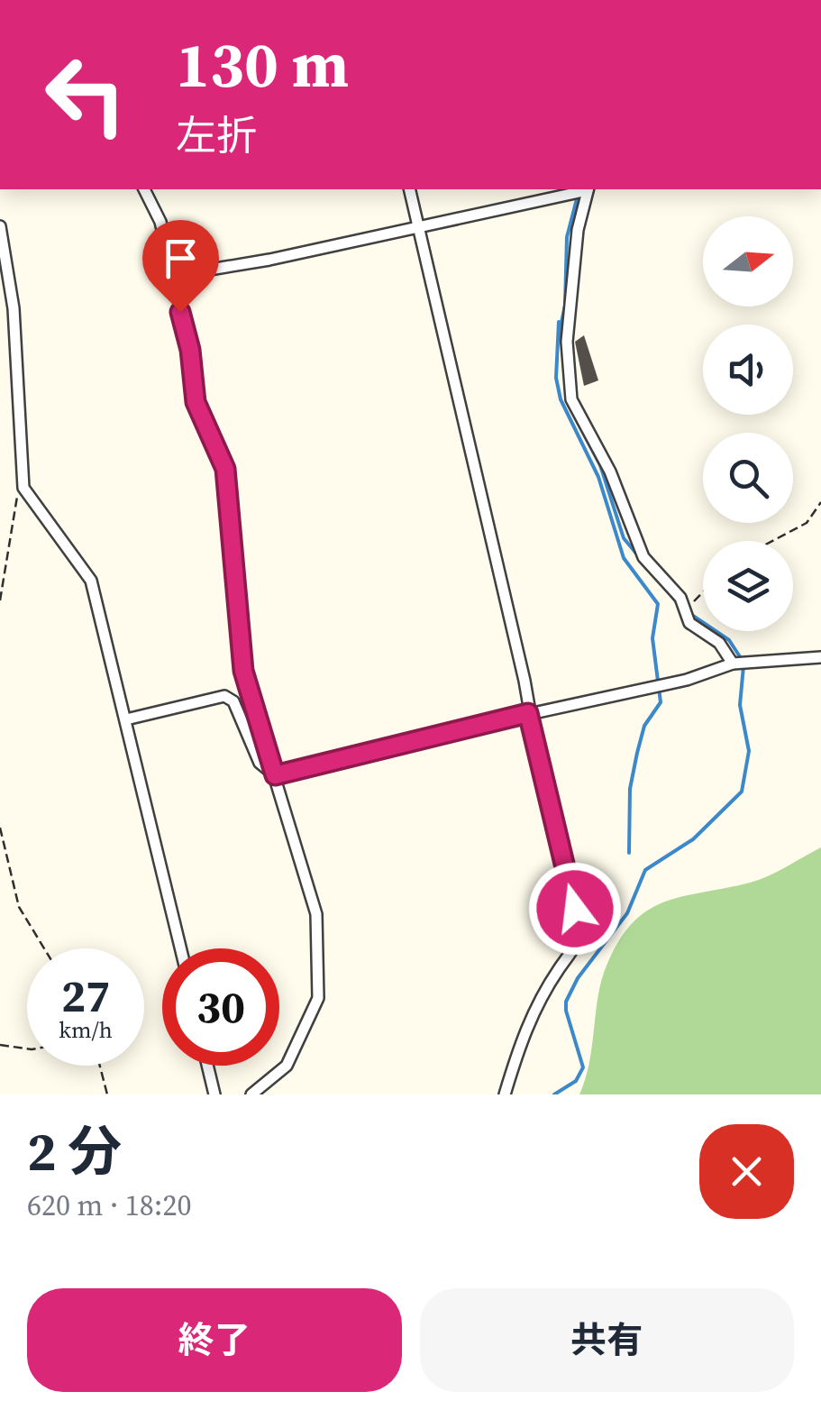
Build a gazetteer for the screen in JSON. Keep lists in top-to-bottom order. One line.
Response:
{"north":"right","page":{"turn":["130 m","左折"],"speed":"27 km/h","limit":"30","heading":["2 分","620 m · 18:20"],"buttons":["終了","共有"]}}
